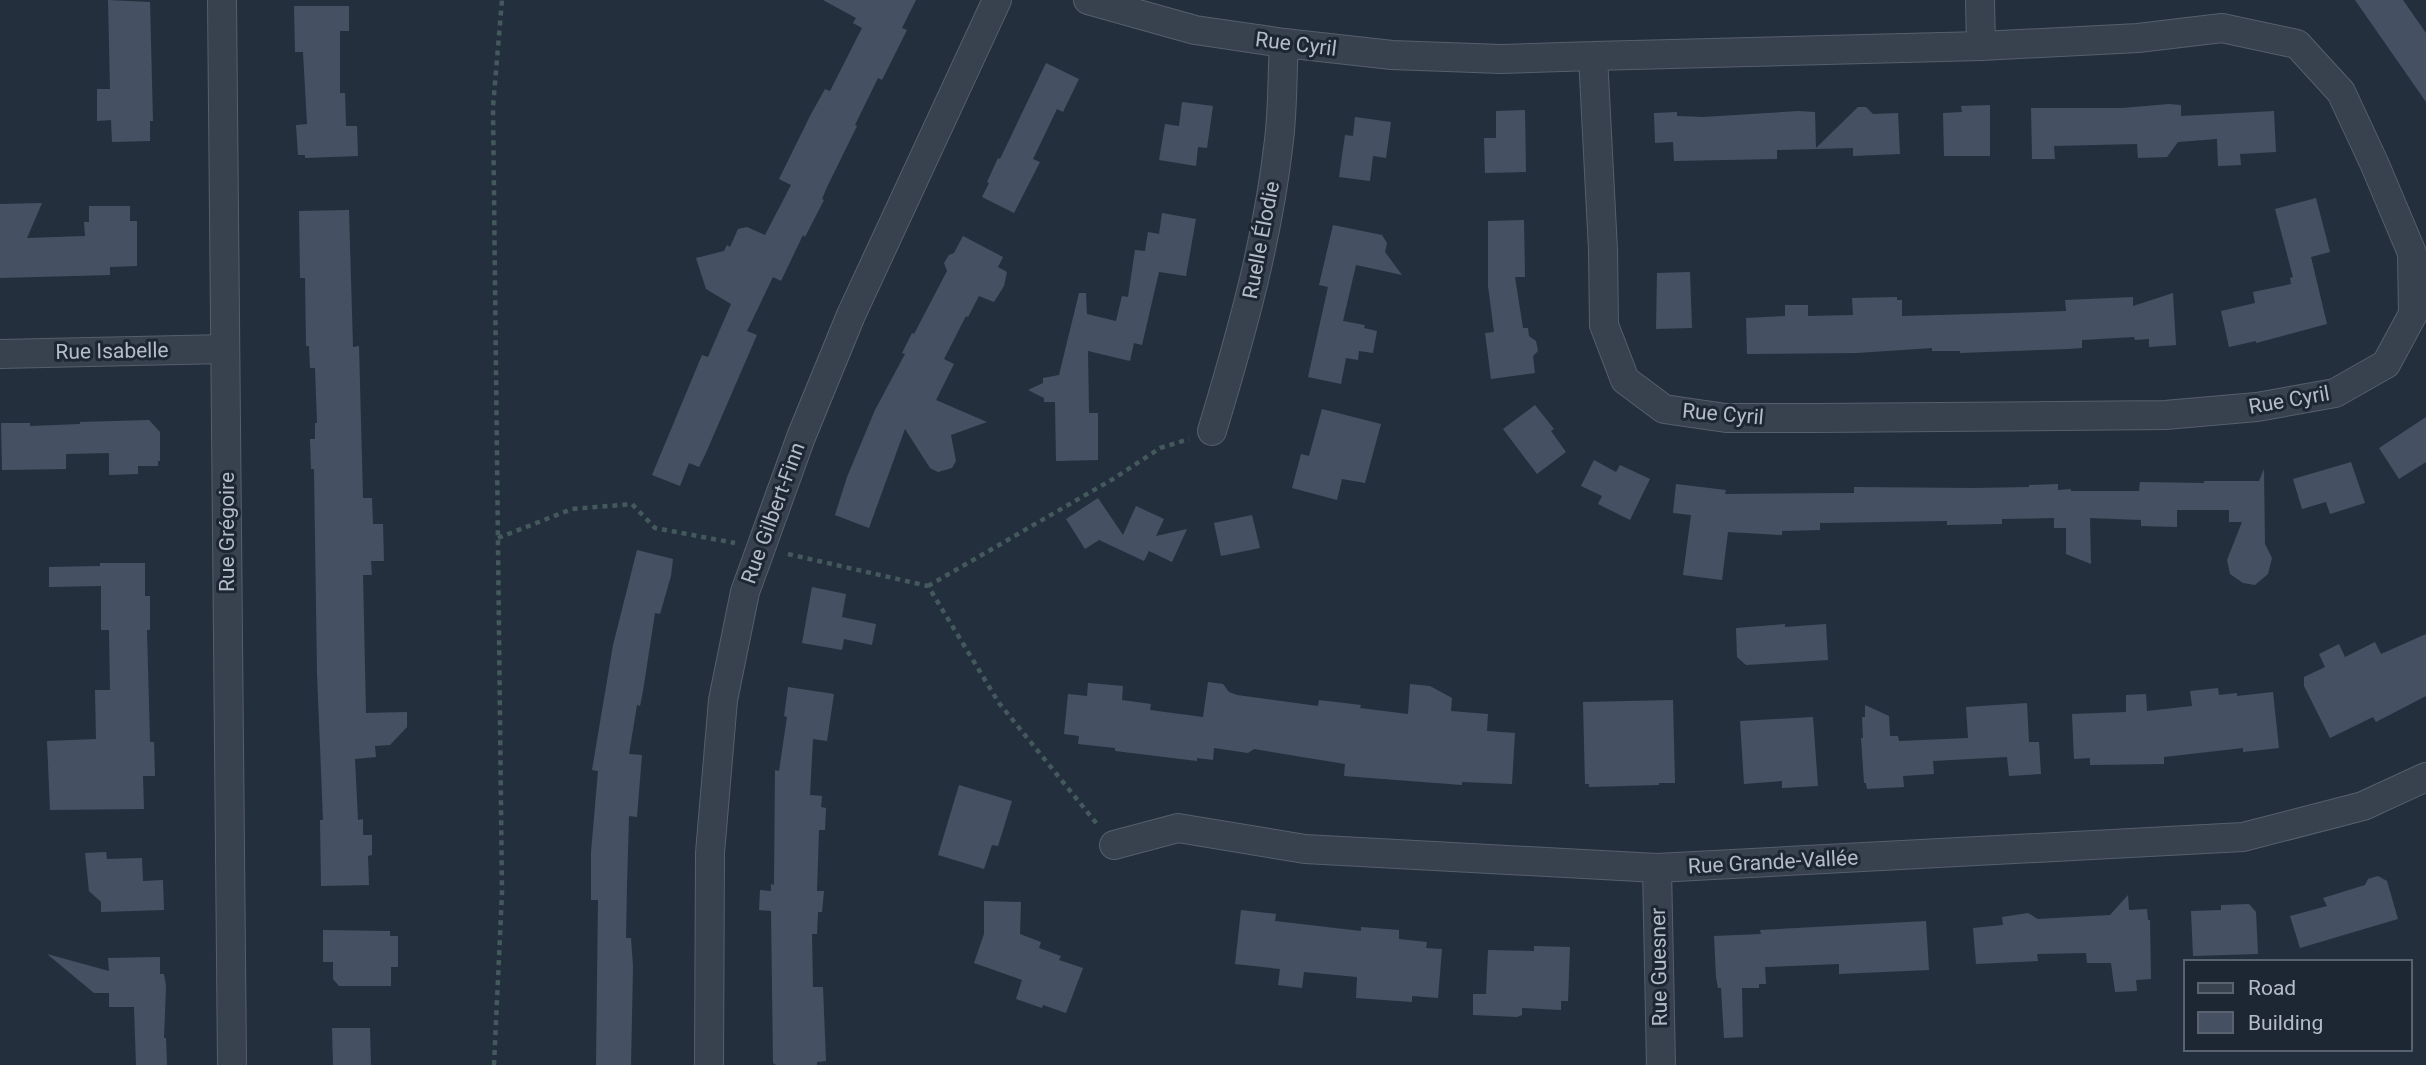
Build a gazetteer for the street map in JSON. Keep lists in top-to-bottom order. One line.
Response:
{"streets":{"street":["Rue Cyril","Ruelle Élodie","Rue Isabelle","Rue Gilbert-Finn","Rue Grégoire","Rue Grande-Vallée","Rue Guesner"]},"crossings":[["Rue Cyril","Ruelle Élodie"],["Rue Isabelle","Rue Grégoire"],["Rue Grande-Vallée","Rue Guesner"]],"legend":["Road","Building"]}
